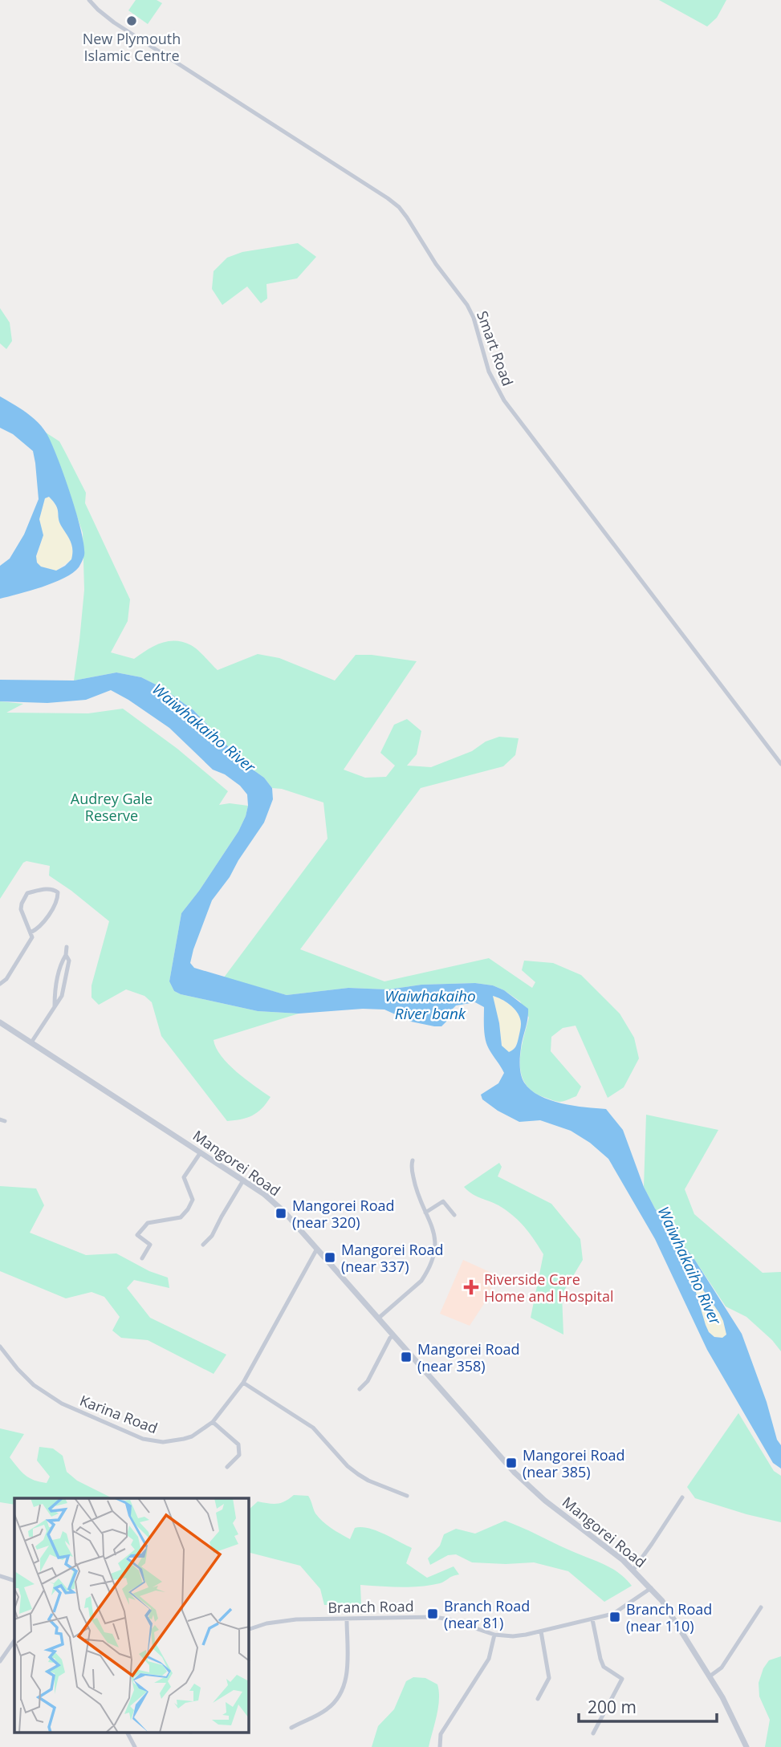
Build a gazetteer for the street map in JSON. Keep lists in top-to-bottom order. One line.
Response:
{"streets":{"street":["Smart Road","Mangorei Road","Karina Road","Branch Road"]},"crossings":[["Mangorei Road","Karina Road"],["Mangorei Road","Branch Road"]],"water":["Waiwhakaiho River","Waiwhakaiho River bank"],"parks":["Audrey Gale Reserve"],"places":{"other":["New Plymouth Islamic Centre"],"transit":["Mangorei Road (near 320)","Mangorei Road (near 337)","Mangorei Road (near 358)","Mangorei Road (near 385)","Branch Road (near 81)","Branch Road (near 110)"],"health":["Riverside Care Home and Hospital"]},"scale_bar":"200 m"}
